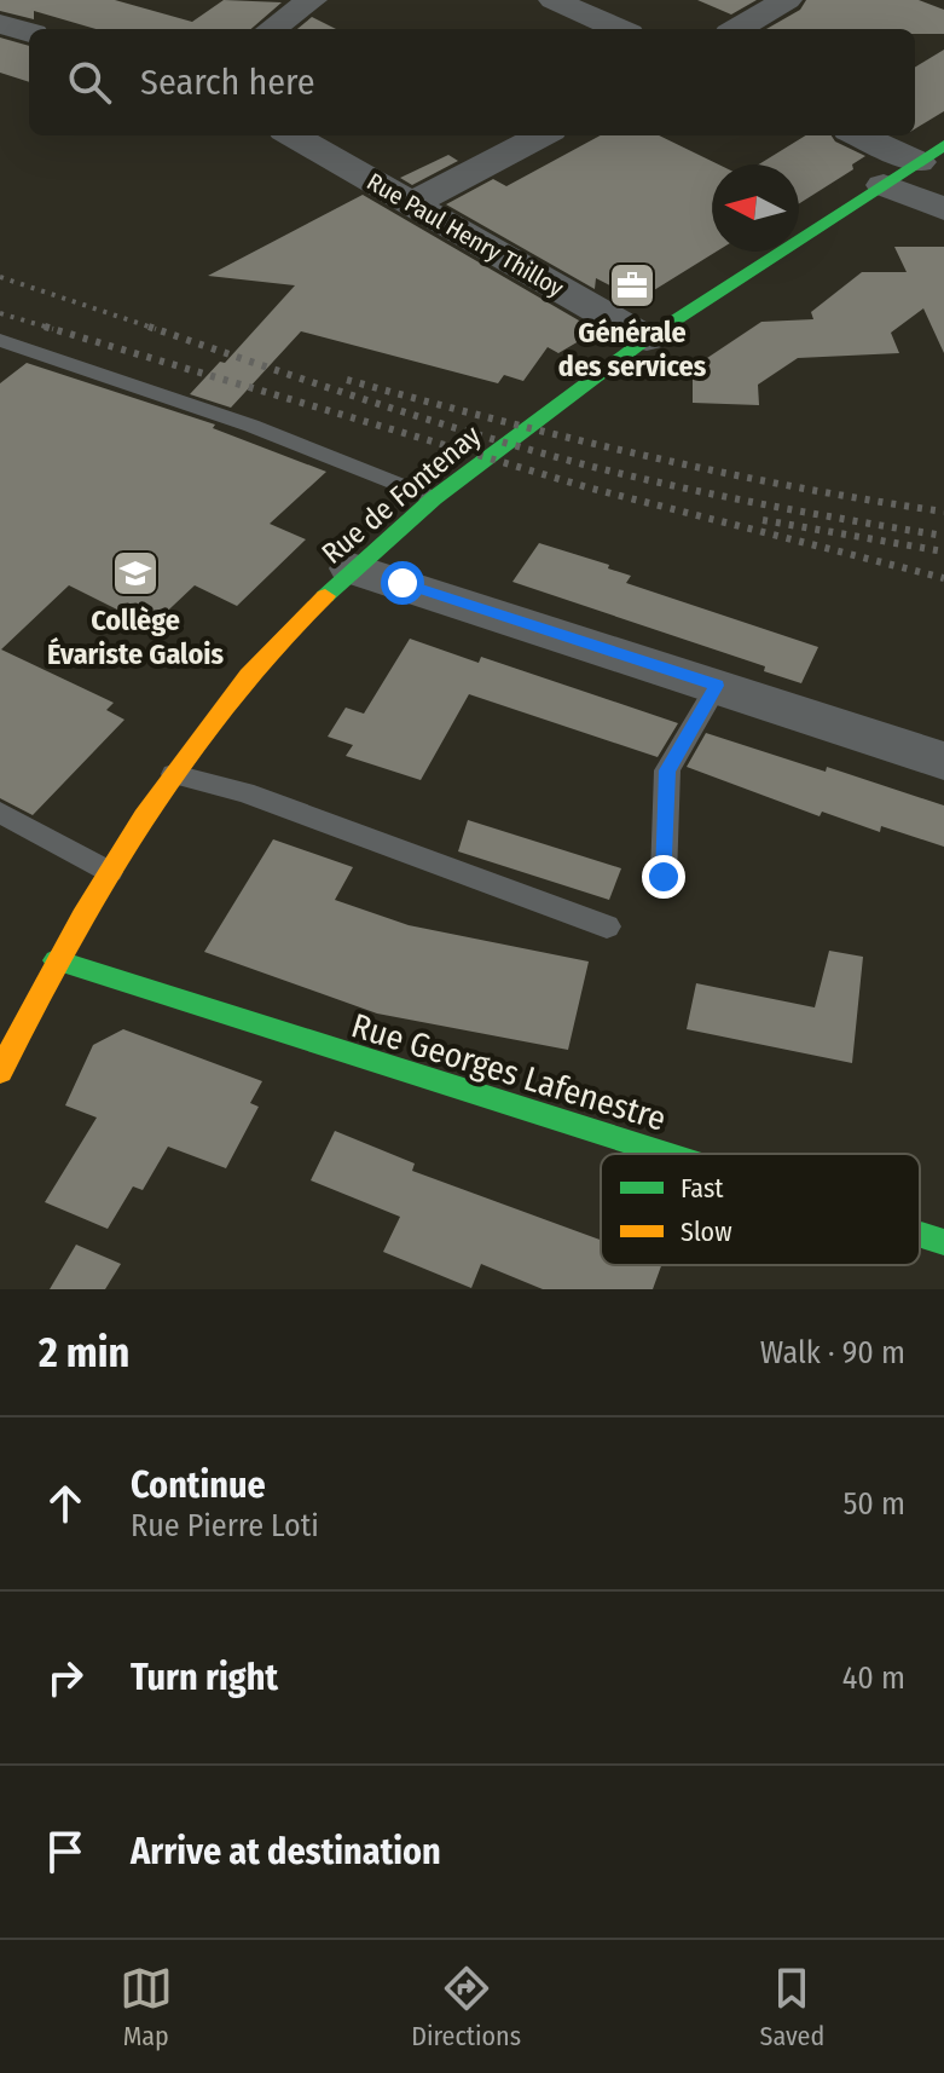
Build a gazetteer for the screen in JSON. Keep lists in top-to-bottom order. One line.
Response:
{"streets":{"main road":["Rue de Fontenay","Rue Georges Lafenestre"],"street":["Rue Paul Henry Thilloy"]},"crossings":[["Rue Paul Henry Thilloy","Rue de Fontenay"],["Rue de Fontenay","Rue Georges Lafenestre"]],"places":{"office":["Générale des services"],"school or university":["Collège Évariste Galois"]},"legend":["Fast","Slow"],"north":"left","page":{"search":"Search here","heading":["2 min","Walk · 90 m"],"list":[["Continue","Rue Pierre Loti","50 m"],["Turn right","40 m"],"Arrive at destination"],"nav":["Map","Directions","Saved"]}}
